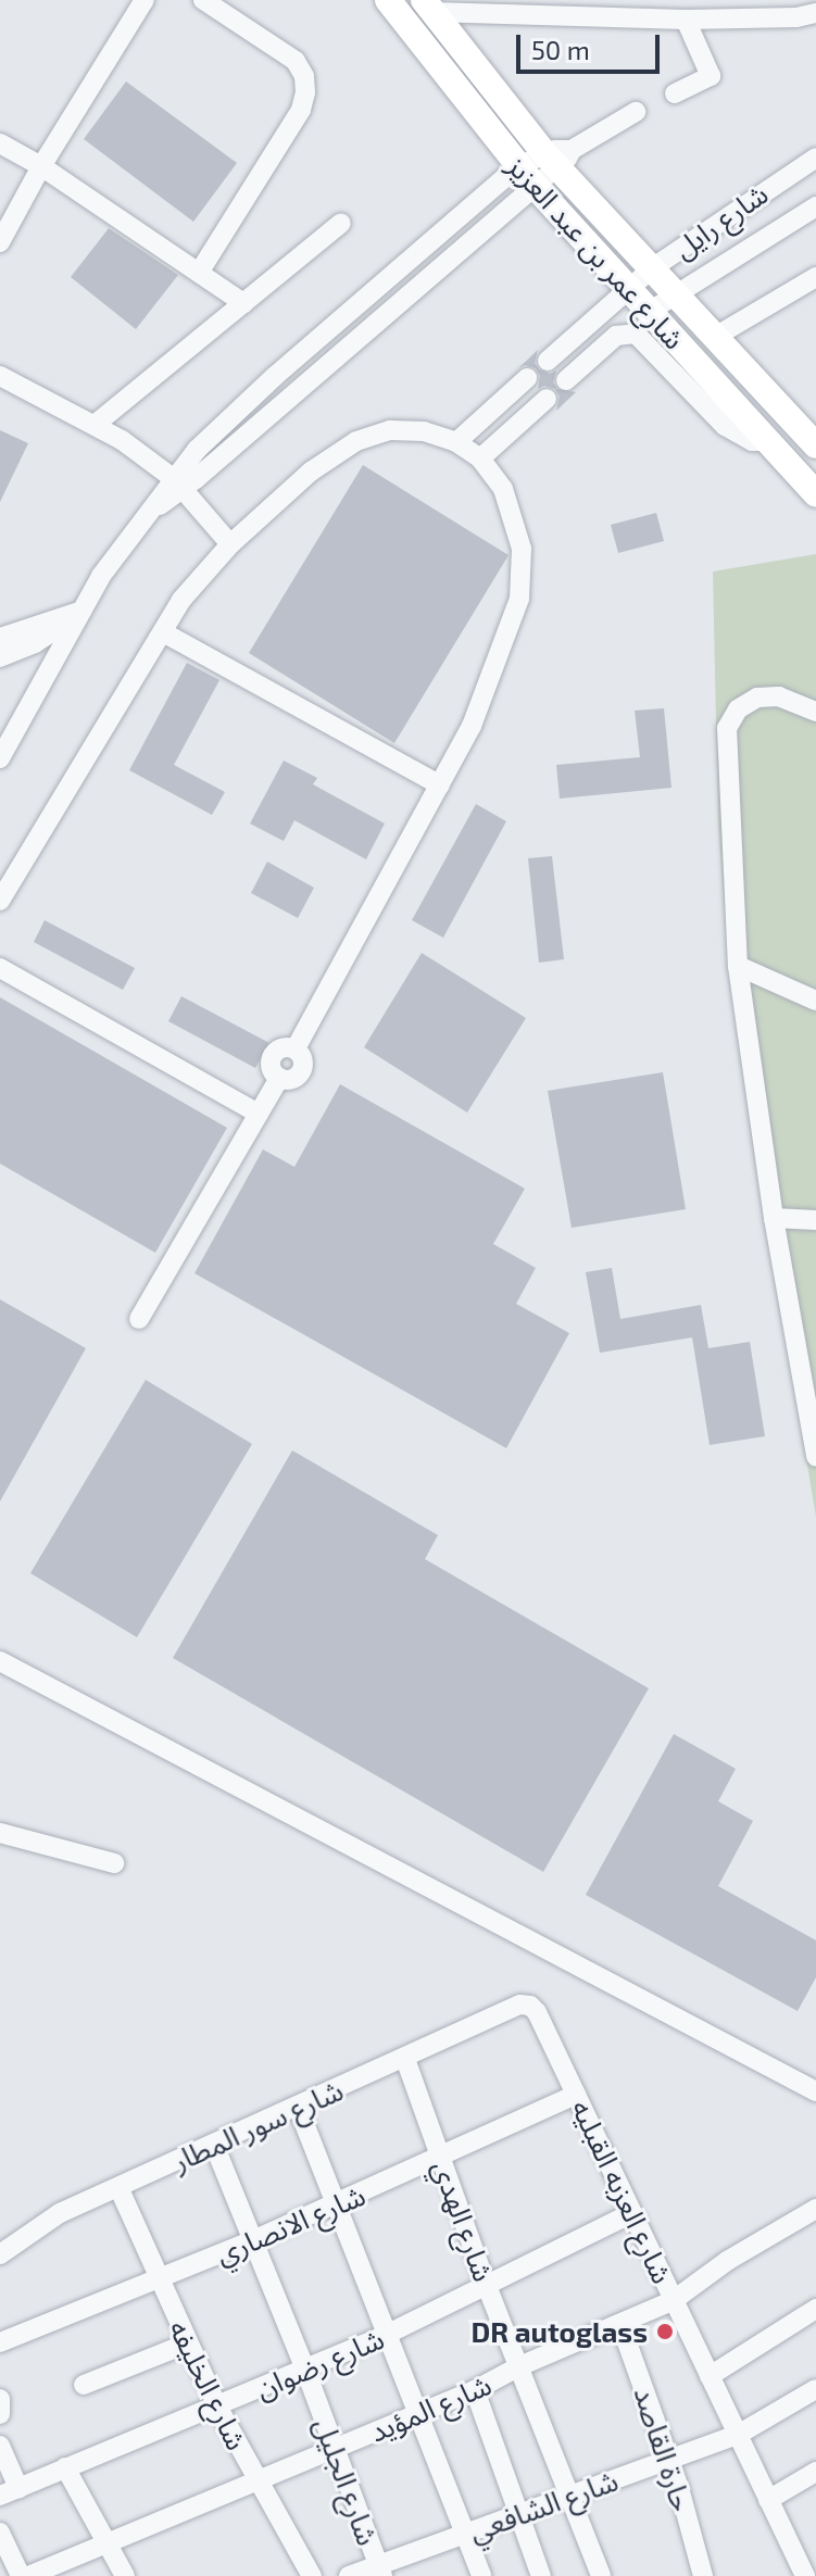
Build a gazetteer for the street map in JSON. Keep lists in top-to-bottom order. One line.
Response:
{"streets":{"main road":["شارع عمر بن عبد العزيز"],"street":["شارع رايل","شارع سور المطار","شارع العزبه القبليه","شارع الهدي","شارع الانصاري","شارع رضوان","شارع الخليفه","شارع المؤيد","حارة القاصد","شارع الجليل","شارع الشافعي"]},"crossings":[["شارع رايل","شارع عمر بن عبد العزيز"],["شارع سور المطار","شارع العزبه القبليه"],["شارع سور المطار","شارع الهدي"],["شارع سور المطار","شارع الخليفه"],["شارع سور المطار","شارع الجليل"],["شارع العزبه القبليه","شارع الانصاري"],["شارع العزبه القبليه","شارع رضوان"],["شارع العزبه القبليه","شارع المؤيد"],["شارع العزبه القبليه","شارع الشافعي"],["شارع الهدي","شارع الانصاري"],["شارع الهدي","شارع رضوان"],["شارع الهدي","شارع المؤيد"],["شارع الهدي","شارع الشافعي"],["شارع الانصاري","شارع الخليفه"],["شارع الانصاري","شارع الجليل"],["شارع رضوان","شارع الخليفه"],["شارع رضوان","شارع الجليل"],["شارع الخليفه","شارع المؤيد"],["شارع المؤيد","حارة القاصد"],["شارع المؤيد","شارع الجليل"],["حارة القاصد","شارع الشافعي"],["شارع الجليل","شارع الشافعي"]],"places":["DR autoglass"],"scale_bar":"50 m"}
